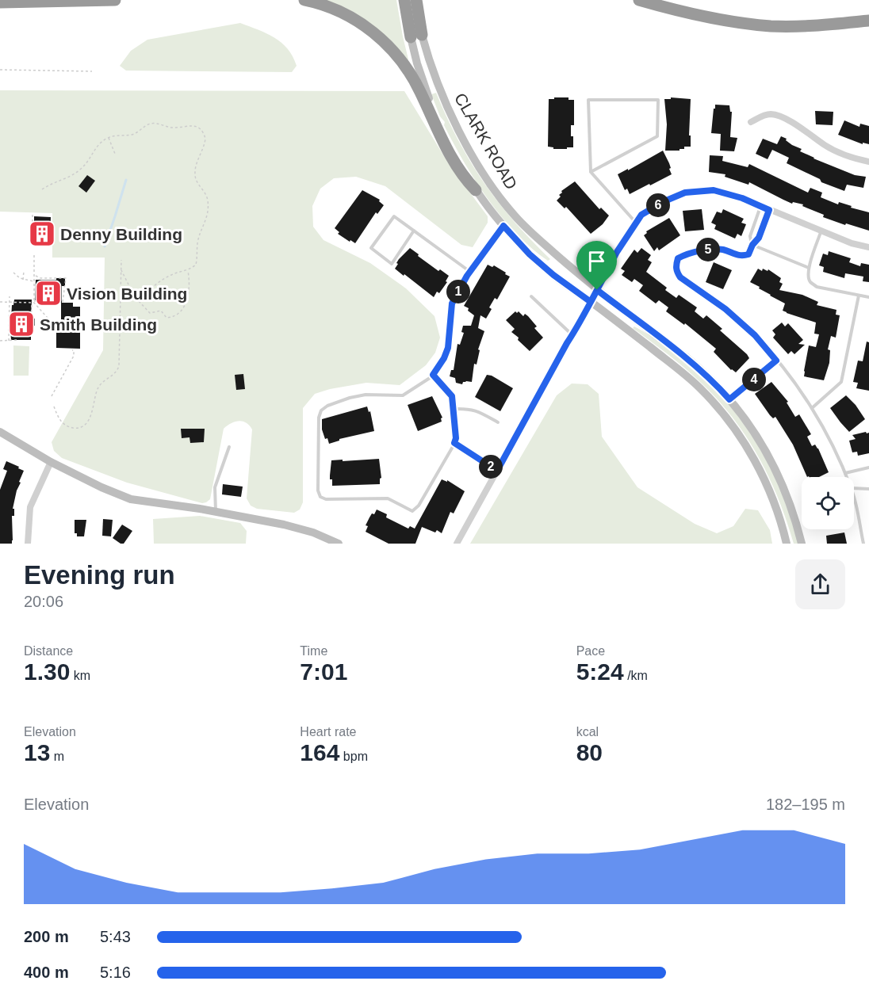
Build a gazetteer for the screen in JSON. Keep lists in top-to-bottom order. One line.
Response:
{"streets":{"main road":["CLARK ROAD"]},"places":{"building":["Denny Building","Vision Building","Smith Building"]},"page":{"pins":["6","5","1","4","2"],"heading":["Evening run","20:06"],"stats":[["Distance","1.30 km"],["Time","7:01"],["Pace","5:24 /km"],["Elevation","13 m"],["Heart rate","164 bpm"],["kcal","80"]],"chart":["Elevation","182–195 m"],"list":[{"name":"200 m","note":"5:43"},{"name":"400 m","note":"5:16"}]}}
